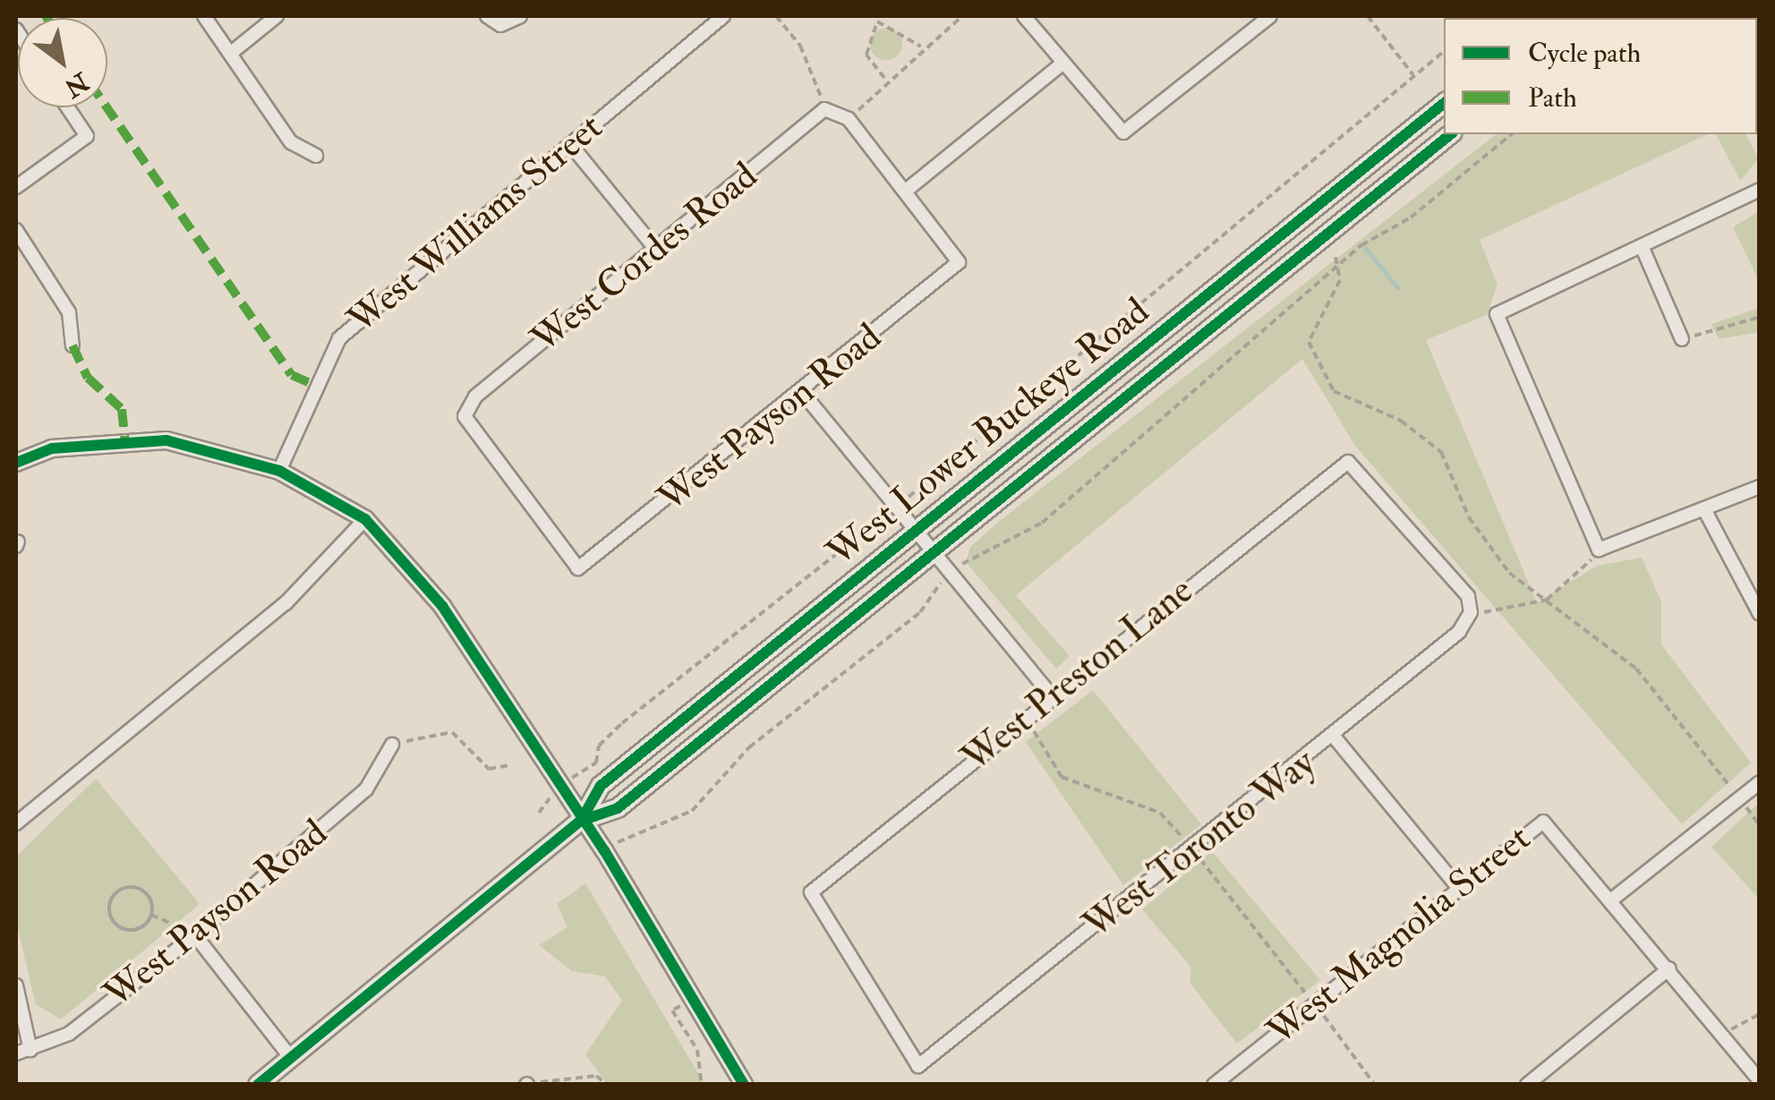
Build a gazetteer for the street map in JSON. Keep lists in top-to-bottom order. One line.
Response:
{"streets":{"main road":["West Lower Buckeye Road"],"street":["West Williams Street","West Cordes Road","West Payson Road","West Preston Lane","West Toronto Way","West Magnolia Street"]},"crossings":[["West Cordes Road","West Payson Road"],["West Preston Lane","West Toronto Way"]],"legend":["Cycle path","Path"],"north":"bottom right"}
